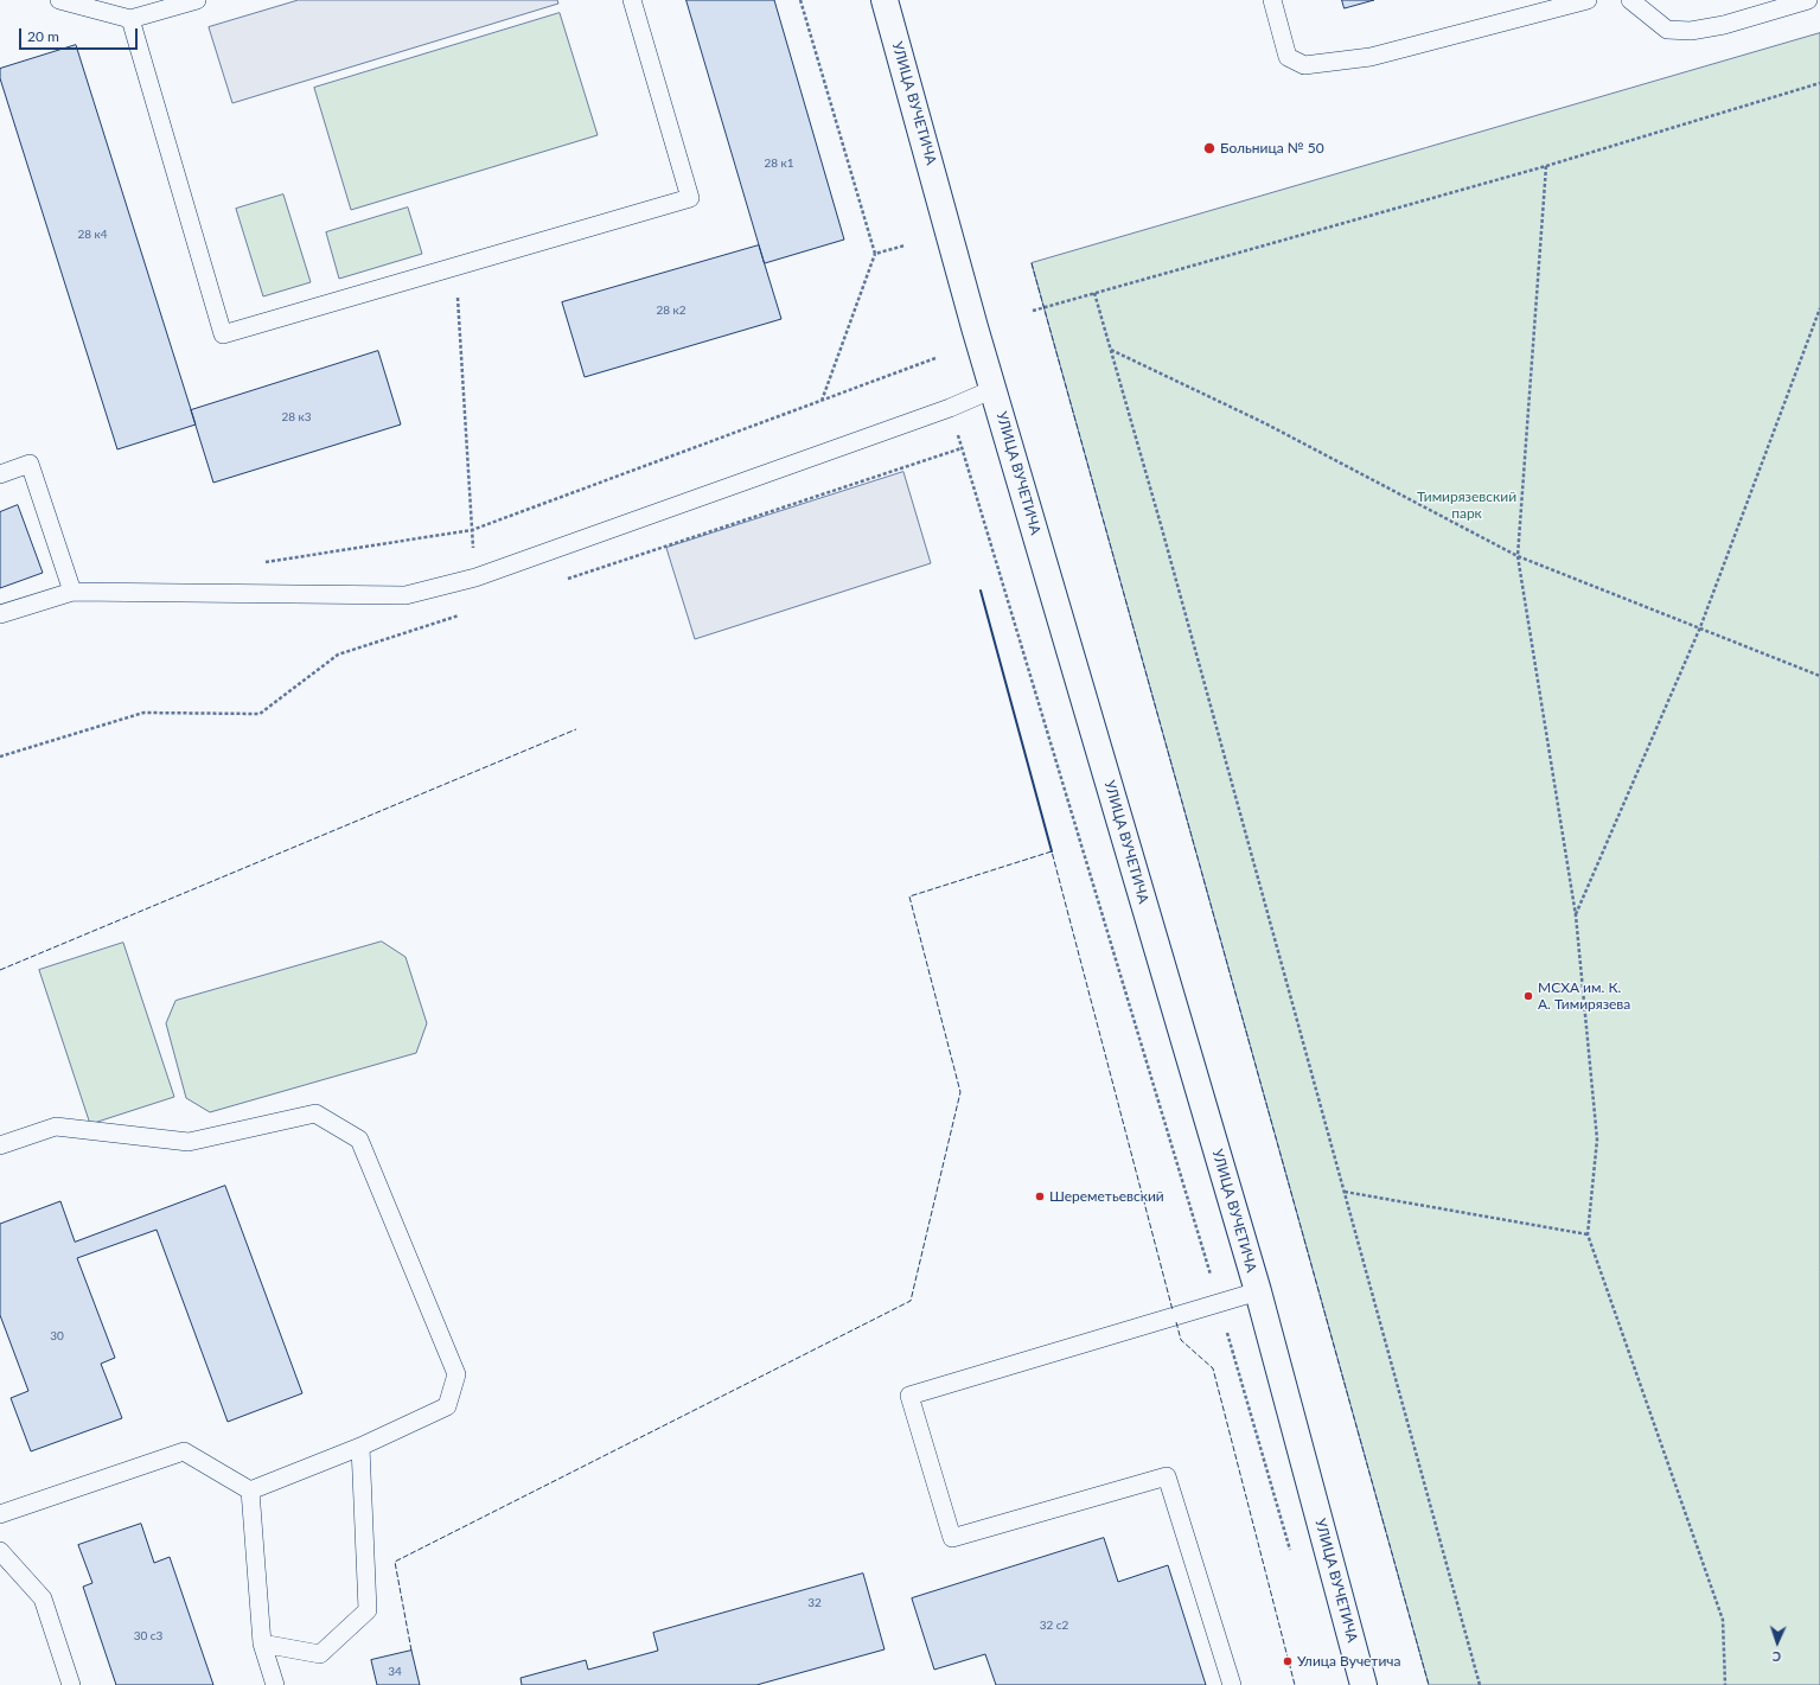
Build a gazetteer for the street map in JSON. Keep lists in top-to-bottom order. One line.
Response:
{"streets":{"street":["УЛИЦА ВУЧЕТИЧА"]},"parks":["Тимирязевский парк"],"places":["Больница № 50","МСХА им. К. А. Тимирязева","Шереметьевский","Улица Вучетича"],"house_numbers":["28 к1","28 к4","28 к2","28 к3","30","32","32 с2","30 с3","34"],"scale_bar":"20 m","north":"bottom"}
